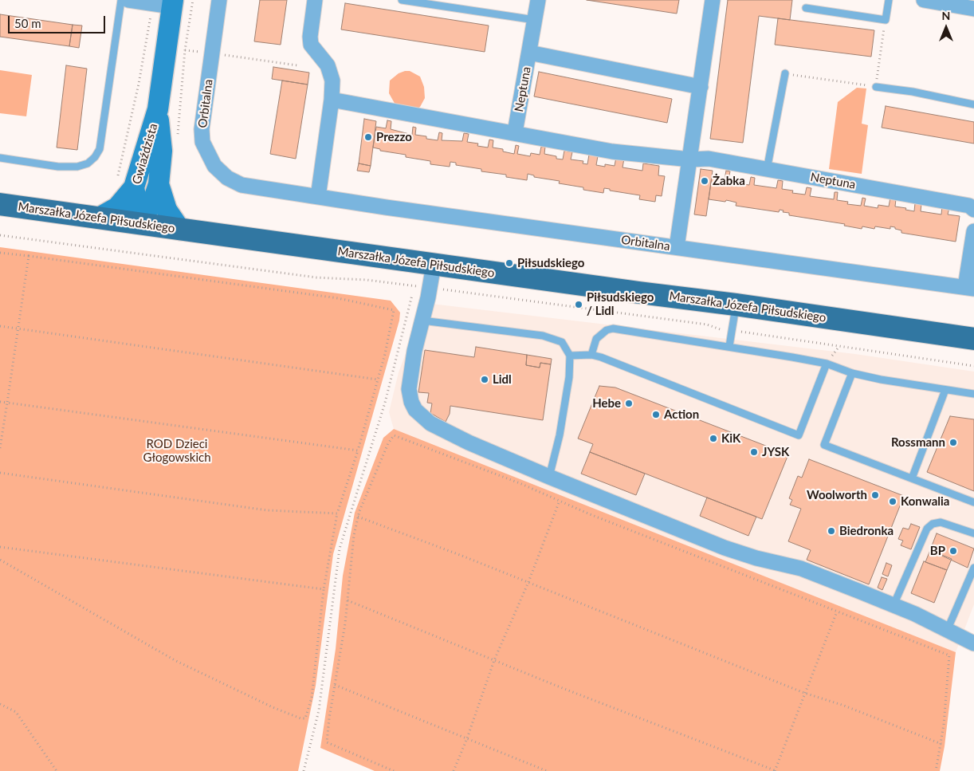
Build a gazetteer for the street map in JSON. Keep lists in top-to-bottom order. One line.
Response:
{"streets":{"main road":["Marszałka Józefa Piłsudskiego"],"street":["Neptuna","Orbitalna","Gwiaździsta"]},"crossings":[["Gwiaździsta","Marszałka Józefa Piłsudskiego"]],"parks":["ROD Dzieci Głogowskich"],"places":["Prezzo","Żabka","Piłsudskiego","Piłsudskiego / Lidl","Lidl","Hebe","Action","KiK","Rossmann","JYSK","Woolworth","Konwalia","Biedronka","BP"],"scale_bar":"50 m","north":"top"}
